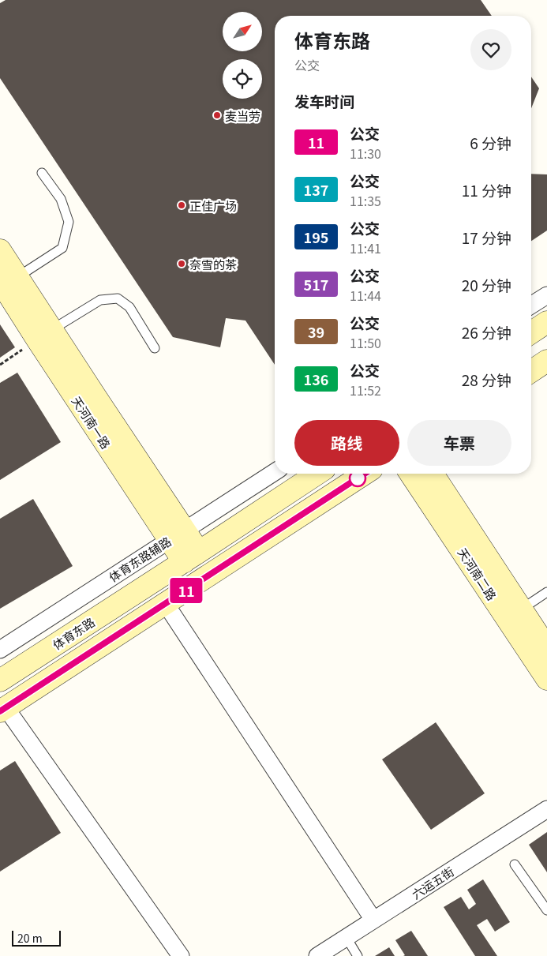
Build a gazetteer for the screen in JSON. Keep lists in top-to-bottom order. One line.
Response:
{"streets":{"main road":["天河南一路","天河南二路","体育东路"],"street":["体育东路辅路","六运五街"]},"crossings":[["天河南一路","体育东路辅路"],["天河南一路","体育东路"]],"places":["麦当劳","正佳广场","奈雪的茶"],"lines":["bus line 11"],"scale_bar":"20 m","north":"top right","page":{"on_map":"11","heading":[["体育东路","公交"],"发车时间"],"list":[{"mark":"11","name":"公交","note":"11:30","value":"6 分钟"},{"mark":"137","name":"公交","note":"11:35","value":"11 分钟"},{"mark":"195","name":"公交","note":"11:41","value":"17 分钟"},{"mark":"517","name":"公交","note":"11:44","value":"20 分钟"},{"mark":"39","name":"公交","note":"11:50","value":"26 分钟"},{"mark":"136","name":"公交","note":"11:52","value":"28 分钟"}],"buttons":["路线","车票"],"scale":"20 m"}}
